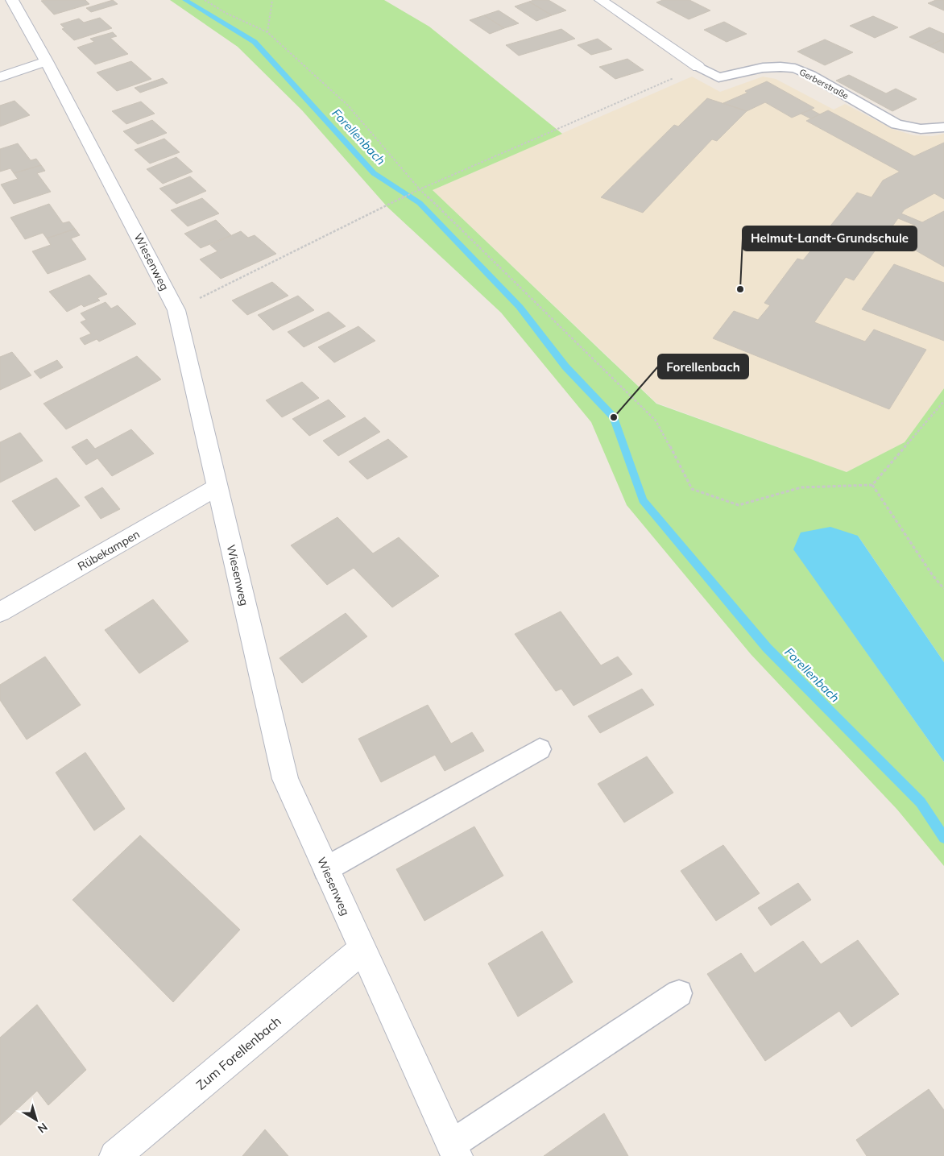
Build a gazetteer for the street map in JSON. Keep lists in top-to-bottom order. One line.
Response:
{"streets":{"street":["Gerberstraße","Wiesenweg","Rübekampen","Zum Forellenbach"]},"crossings":[["Wiesenweg","Rübekampen"],["Wiesenweg","Zum Forellenbach"]],"water":["Forellenbach"],"places":["Helmut-Landt-Grundschule","Forellenbach"],"north":"bottom right"}
